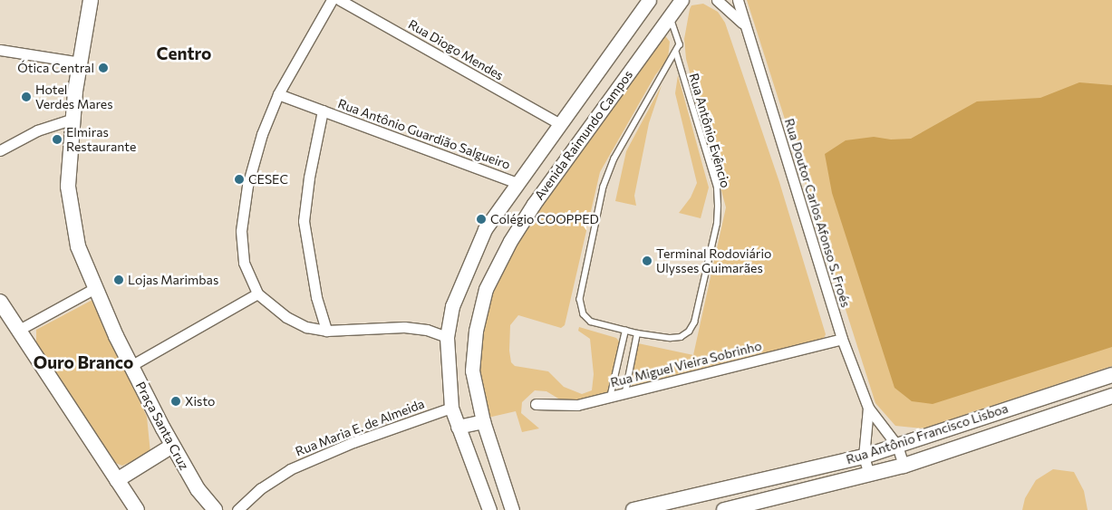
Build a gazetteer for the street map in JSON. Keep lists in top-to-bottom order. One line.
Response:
{"streets":{"main road":["Praça Santa Cruz","Rua Antônio Francisco Lisboa"],"street":["Rua Diogo Mendes","Rua Antônio Guardião Salgueiro","Avenida Raimundo Campos","Rua Doutor Carlos Afonso S. Froés","Rua Miguel Vieira Sobrinho","Rua Maria E. de Almeida"],"lane":["Rua Antônio Evêncio"]},"crossings":[["Rua Diogo Mendes","Avenida Raimundo Campos"],["Rua Antônio Evêncio","Avenida Raimundo Campos"],["Rua Antônio Guardião Salgueiro","Avenida Raimundo Campos"],["Avenida Raimundo Campos","Rua Maria E. de Almeida"],["Rua Doutor Carlos Afonso S. Froés","Rua Miguel Vieira Sobrinho"]],"districts":["Centro","Ouro Branco"],"places":["Ótica Central","Hotel Verdes Mares","Elmiras Restaurante","CESEC","Colégio COOPPED","Terminal Rodoviário Ulysses Guimarães","Lojas Marimbas","Xisto"]}
